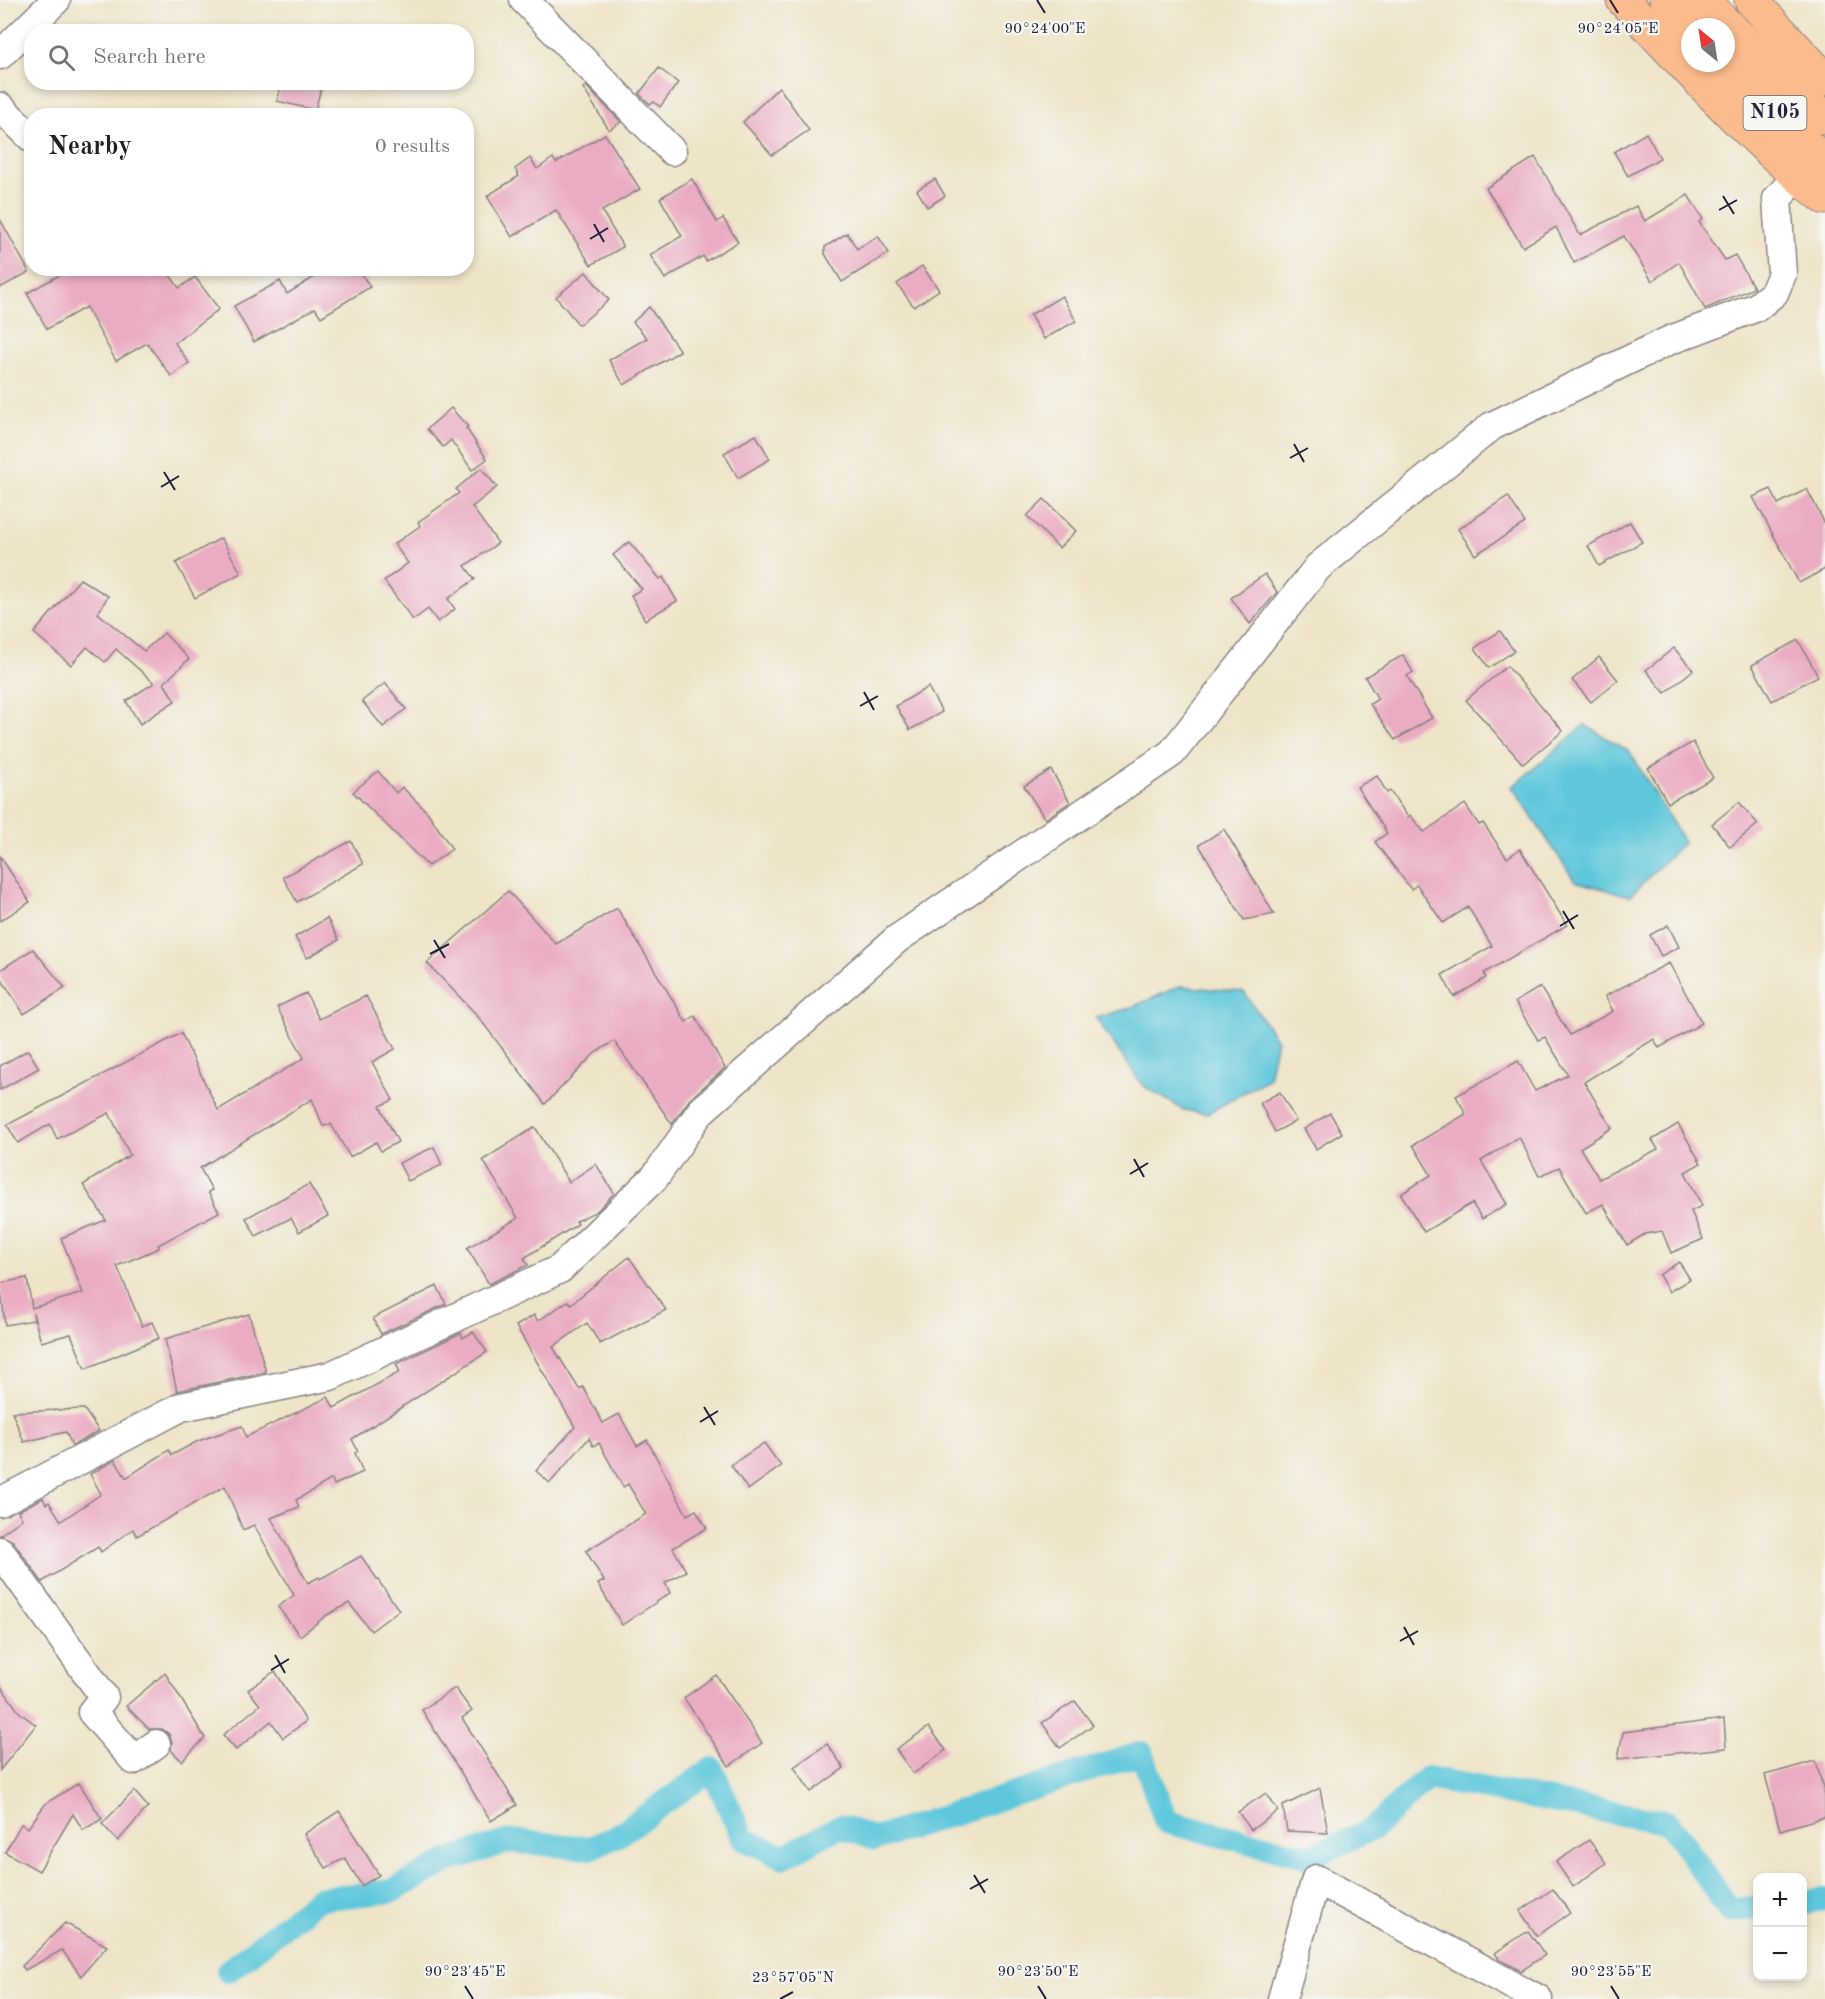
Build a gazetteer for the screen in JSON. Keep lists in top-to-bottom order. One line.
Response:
{"streets":{"main road":["N105"]},"north":"top left","page":{"search":"Search here","heading":["Nearby","0 results"],"map_buttons":["+","−"]},"coordinates":["90°24'00\"E","90°24'05\"E","90°23'45\"E","90°23'50\"E","90°23'55\"E","23°57'05\"N"]}
